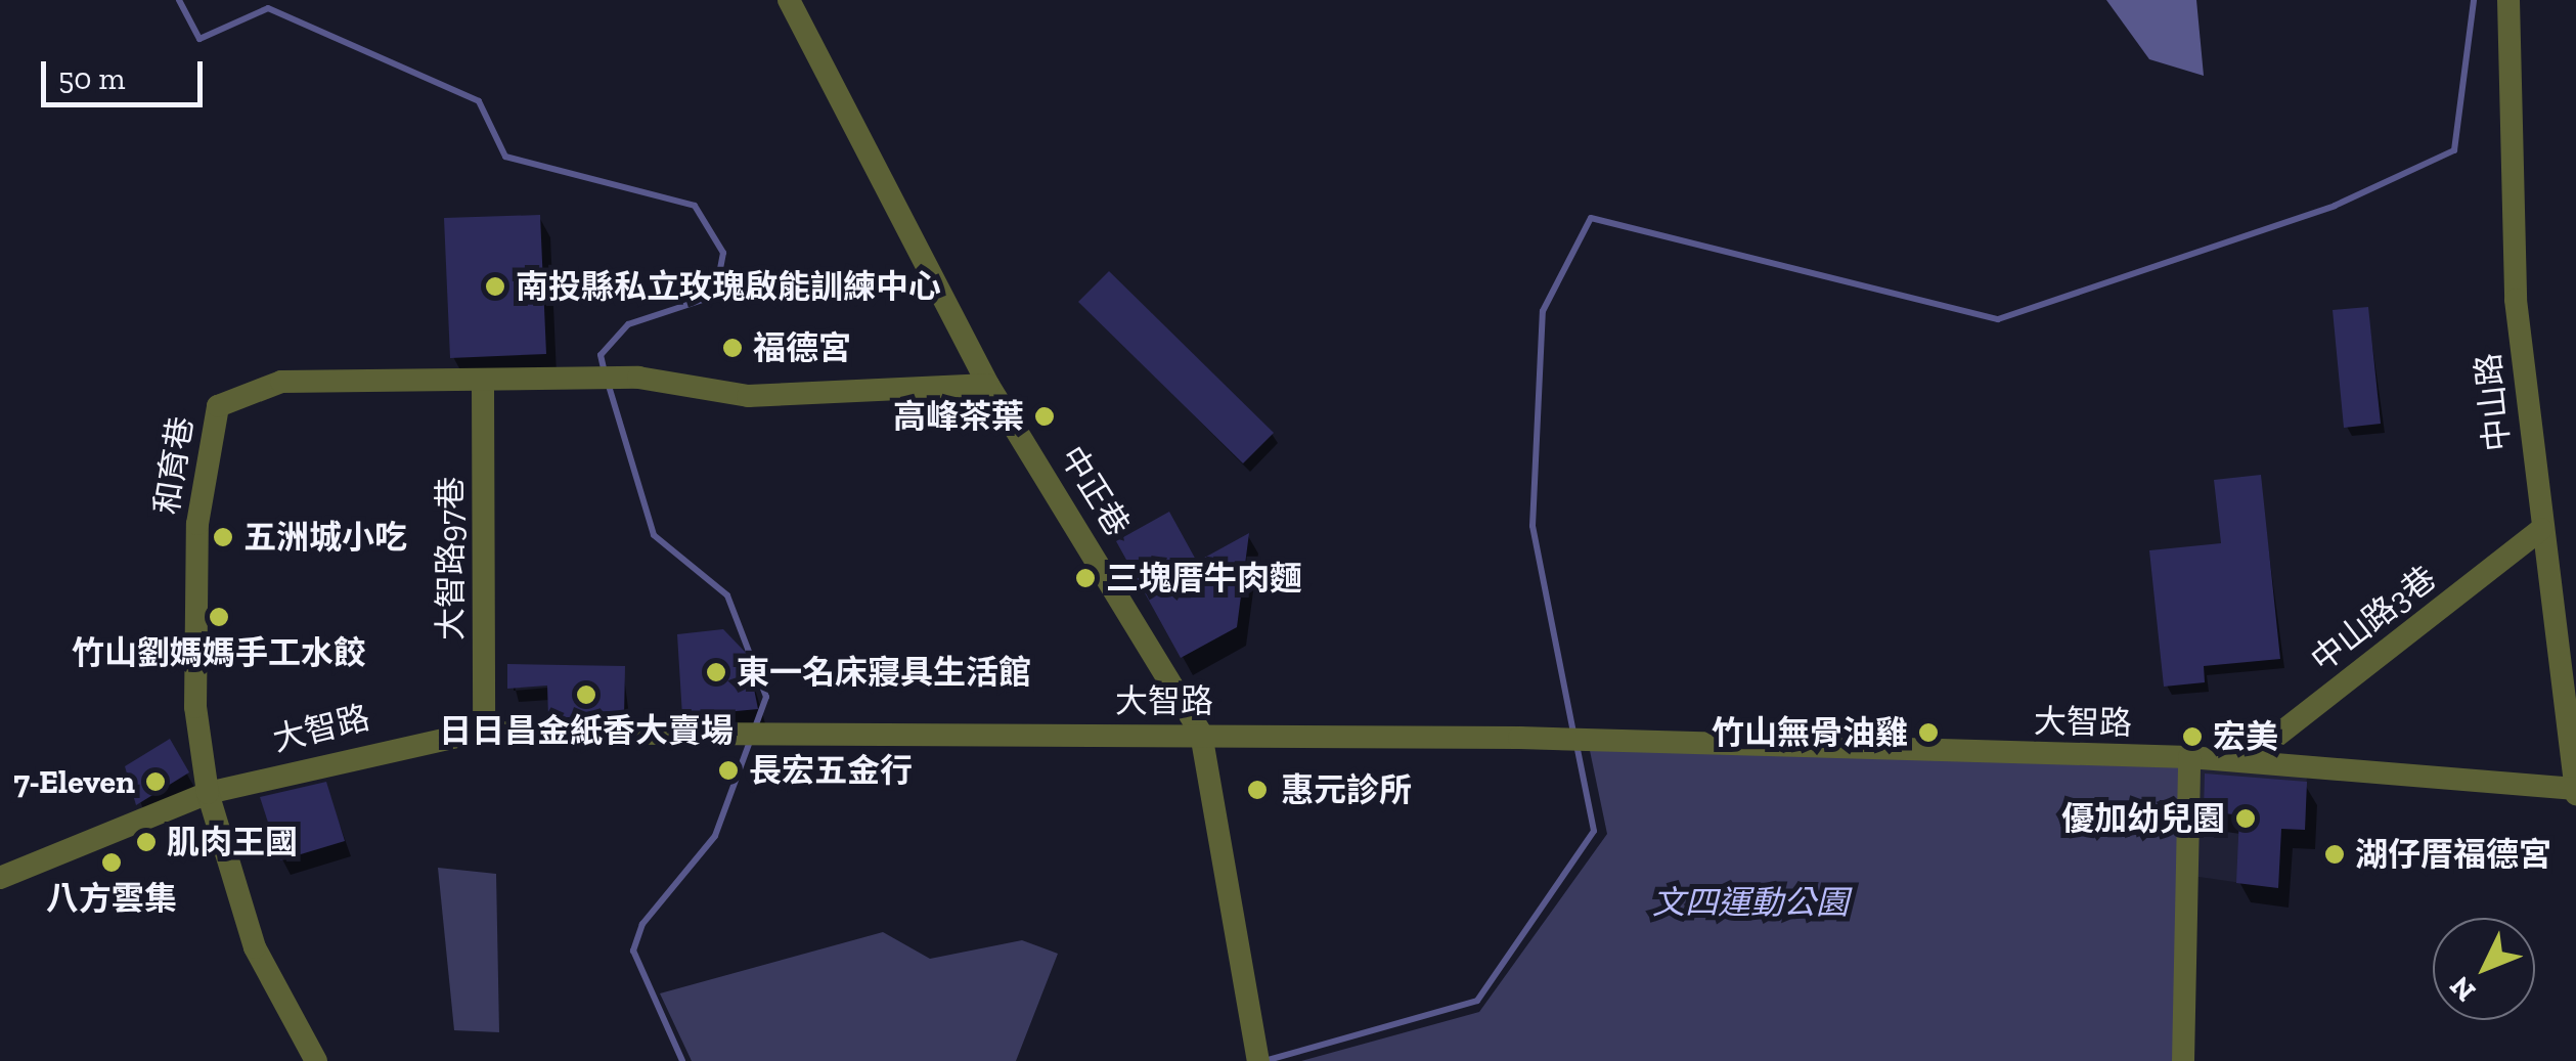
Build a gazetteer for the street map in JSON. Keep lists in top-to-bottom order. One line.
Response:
{"streets":{"street":["中山路","和育巷","中正巷","大智路97巷","中山路3巷","大智路"]},"crossings":[["中山路","中山路3巷"],["中山路","大智路"],["和育巷","中正巷"],["和育巷","大智路97巷"],["和育巷","大智路"],["中正巷","大智路"],["大智路97巷","大智路"],["中山路3巷","大智路"]],"parks":["文四運動公園"],"places":["南投縣私立玫瑰啟能訓練中心","福德宮","高峰茶葉","五洲城小吃","三塊厝牛肉麵","竹山劉媽媽手工水餃","東一名床寢具生活館","日日昌金紙香大賣場","竹山無骨油雞","宏美","長宏五金行","7-Eleven","惠元診所","優加幼兒園","肌肉王國","湖仔厝福德宮","八方雲集"],"scale_bar":"50 m","north":"bottom left"}
